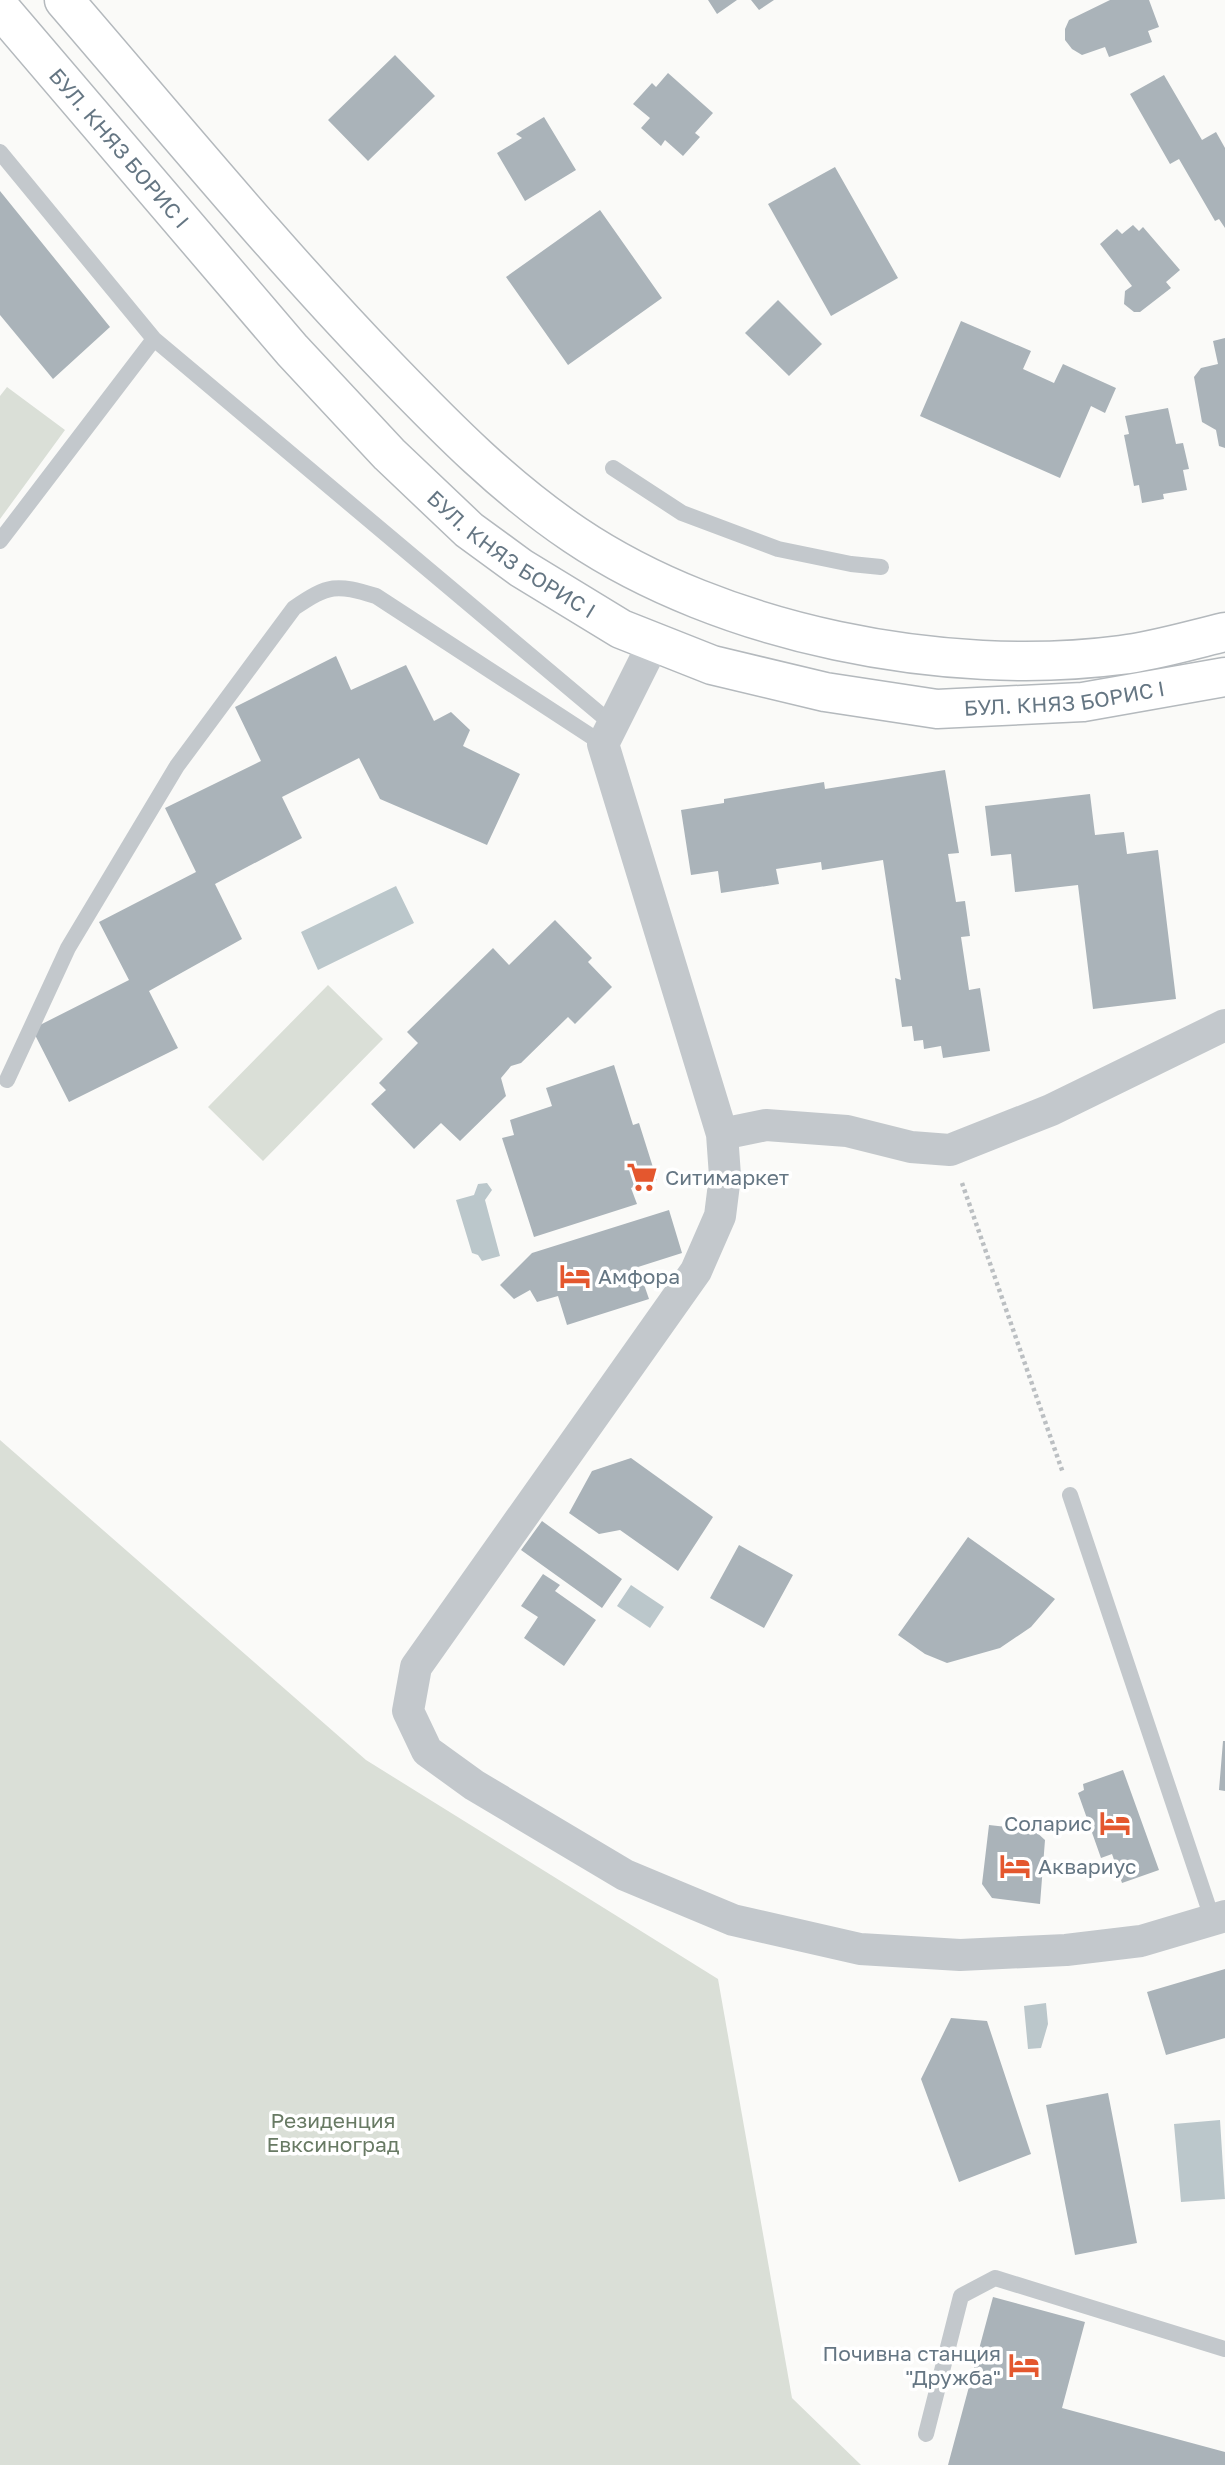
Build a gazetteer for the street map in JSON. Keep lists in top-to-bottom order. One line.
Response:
{"streets":{"highway":["БУЛ. КНЯЗ БОРИС I"]},"parks":["Резиденция Евксиноград"],"places":{"supermarket":["Ситимаркет"],"hotel":["Амфора","Соларис","Аквариус","Почивна станция \"Дружба\""]}}
